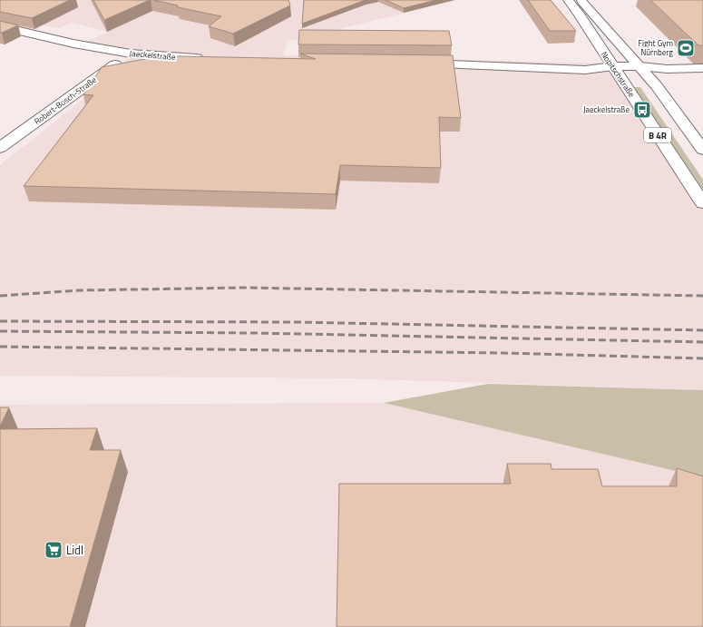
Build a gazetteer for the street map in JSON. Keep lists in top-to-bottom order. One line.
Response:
{"streets":{"street":["Jaeckelstraße","Nopitschstraße","Robert-Bosch-Straße","B 4R"]},"crossings":[["Jaeckelstraße","Robert-Bosch-Straße"]],"places":{"sports":["Fight Gym Nürnberg"],"bus stop":["Jaeckelstraße"],"supermarket":["Lidl"]}}
